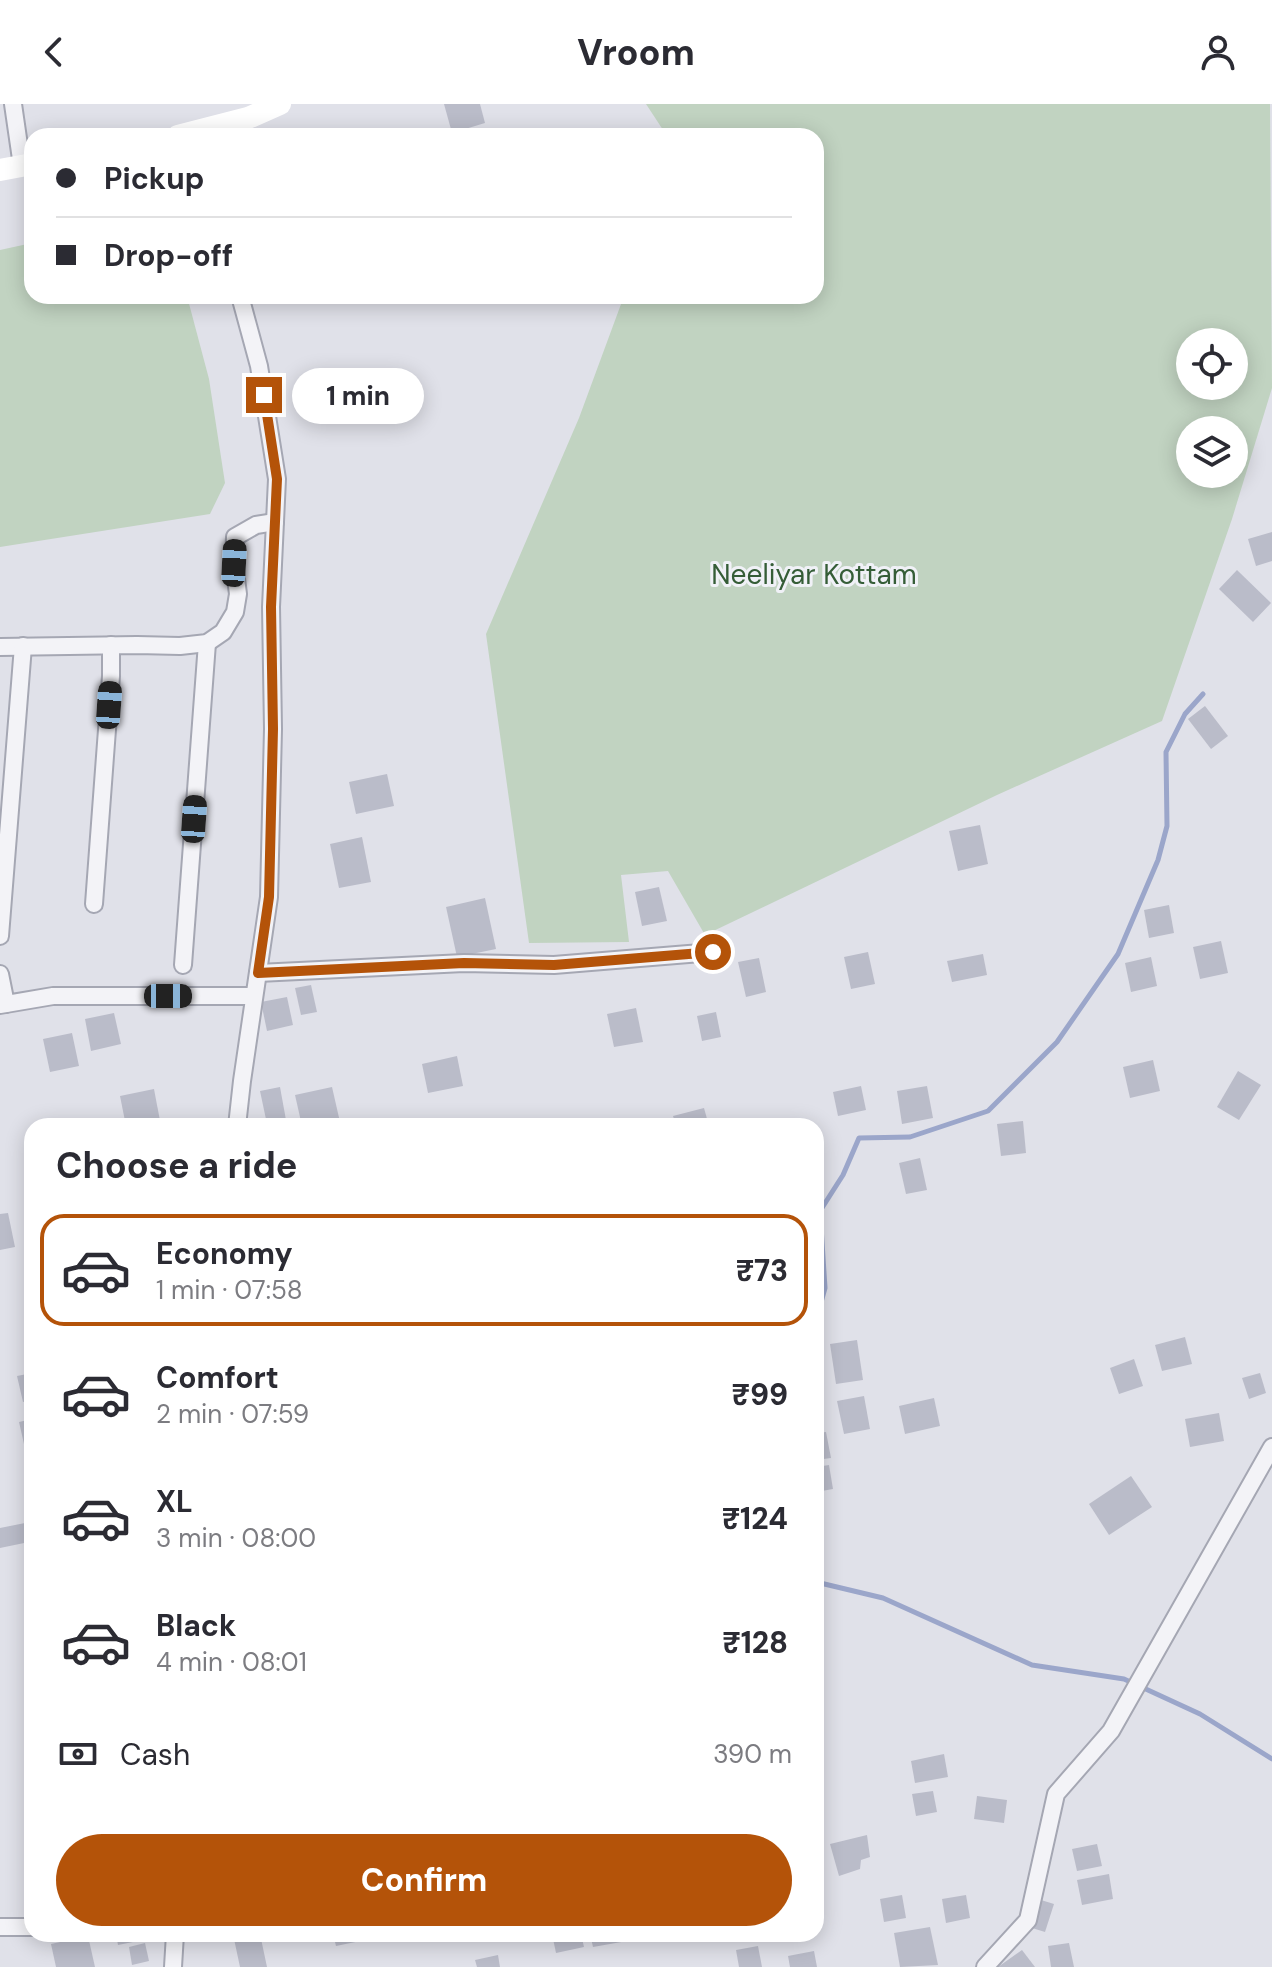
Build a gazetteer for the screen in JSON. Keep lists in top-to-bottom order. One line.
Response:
{"parks":["Neeliyar Kottam"],"page":{"header":"Vroom","banner":["Pickup","Drop-off"],"bubble":"1 min","heading":"Choose a ride","list":[{"name":"Economy","note":"1 min · 07:58","value":"₹73"},{"name":"Comfort","note":"2 min · 07:59","value":"₹99"},{"name":"XL","note":"3 min · 08:00","value":"₹124"},{"name":"Black","note":"4 min · 08:01","value":"₹128"}],"pay":["Cash","390 m"],"buttons":"Confirm"}}
